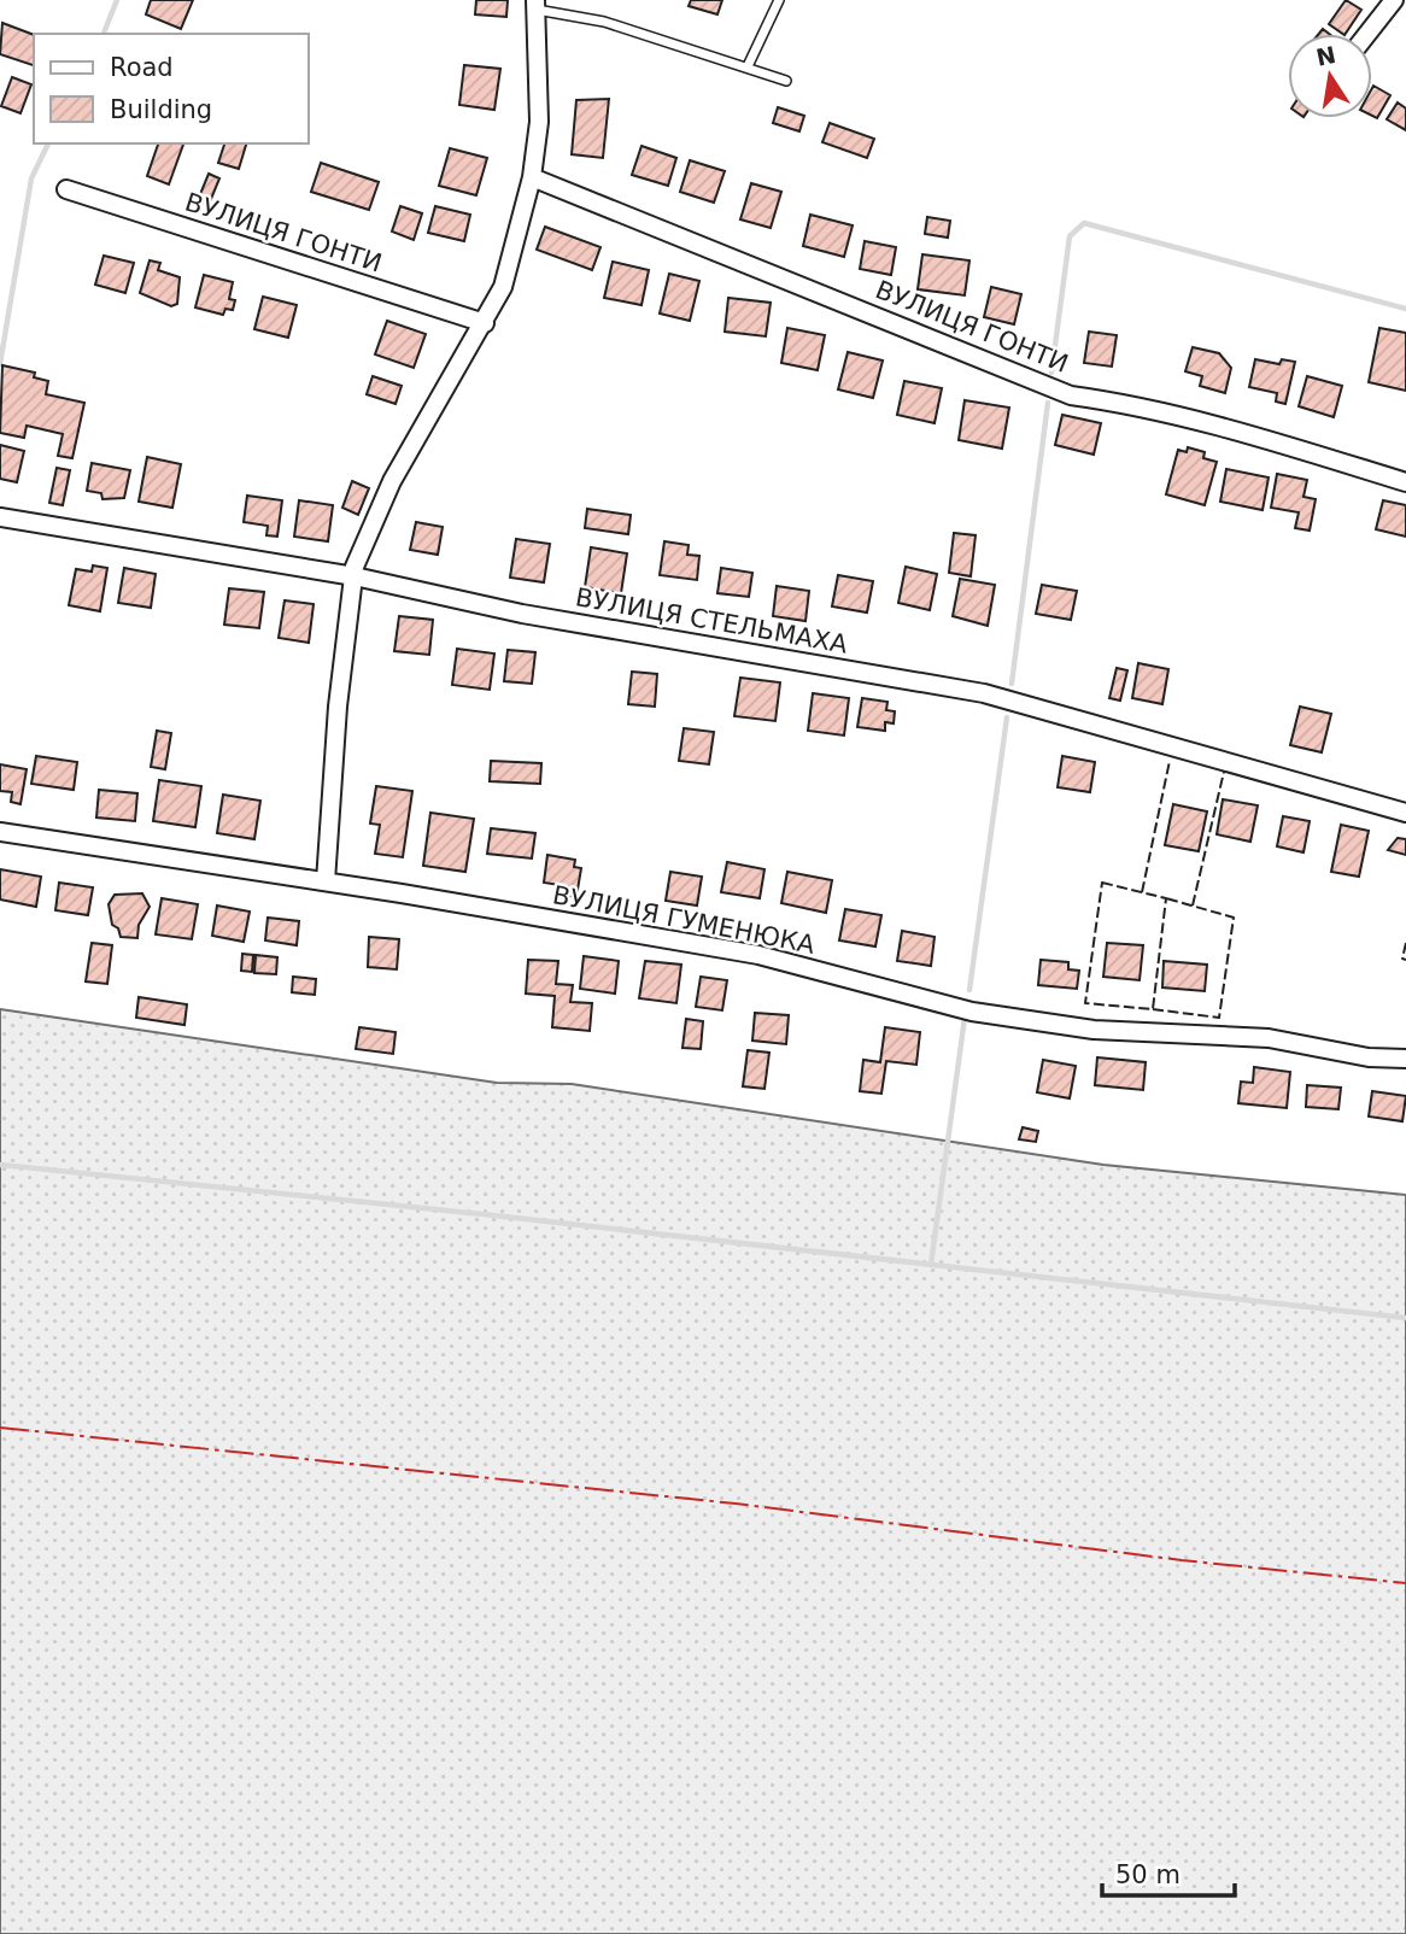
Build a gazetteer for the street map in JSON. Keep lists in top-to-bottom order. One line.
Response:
{"streets":{"street":["ВУЛИЦЯ ГОНТИ","ВУЛИЦЯ СТЕЛЬМАХА","ВУЛИЦЯ ГУМЕНЮКА"]},"legend":["Road","Building"],"scale_bar":"50 m","north":"top"}
